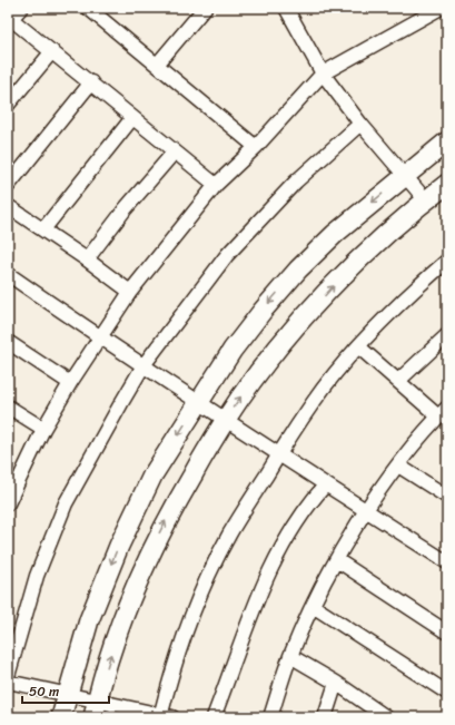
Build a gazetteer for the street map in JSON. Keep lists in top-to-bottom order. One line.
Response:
{"scale_bar":"50 m"}
